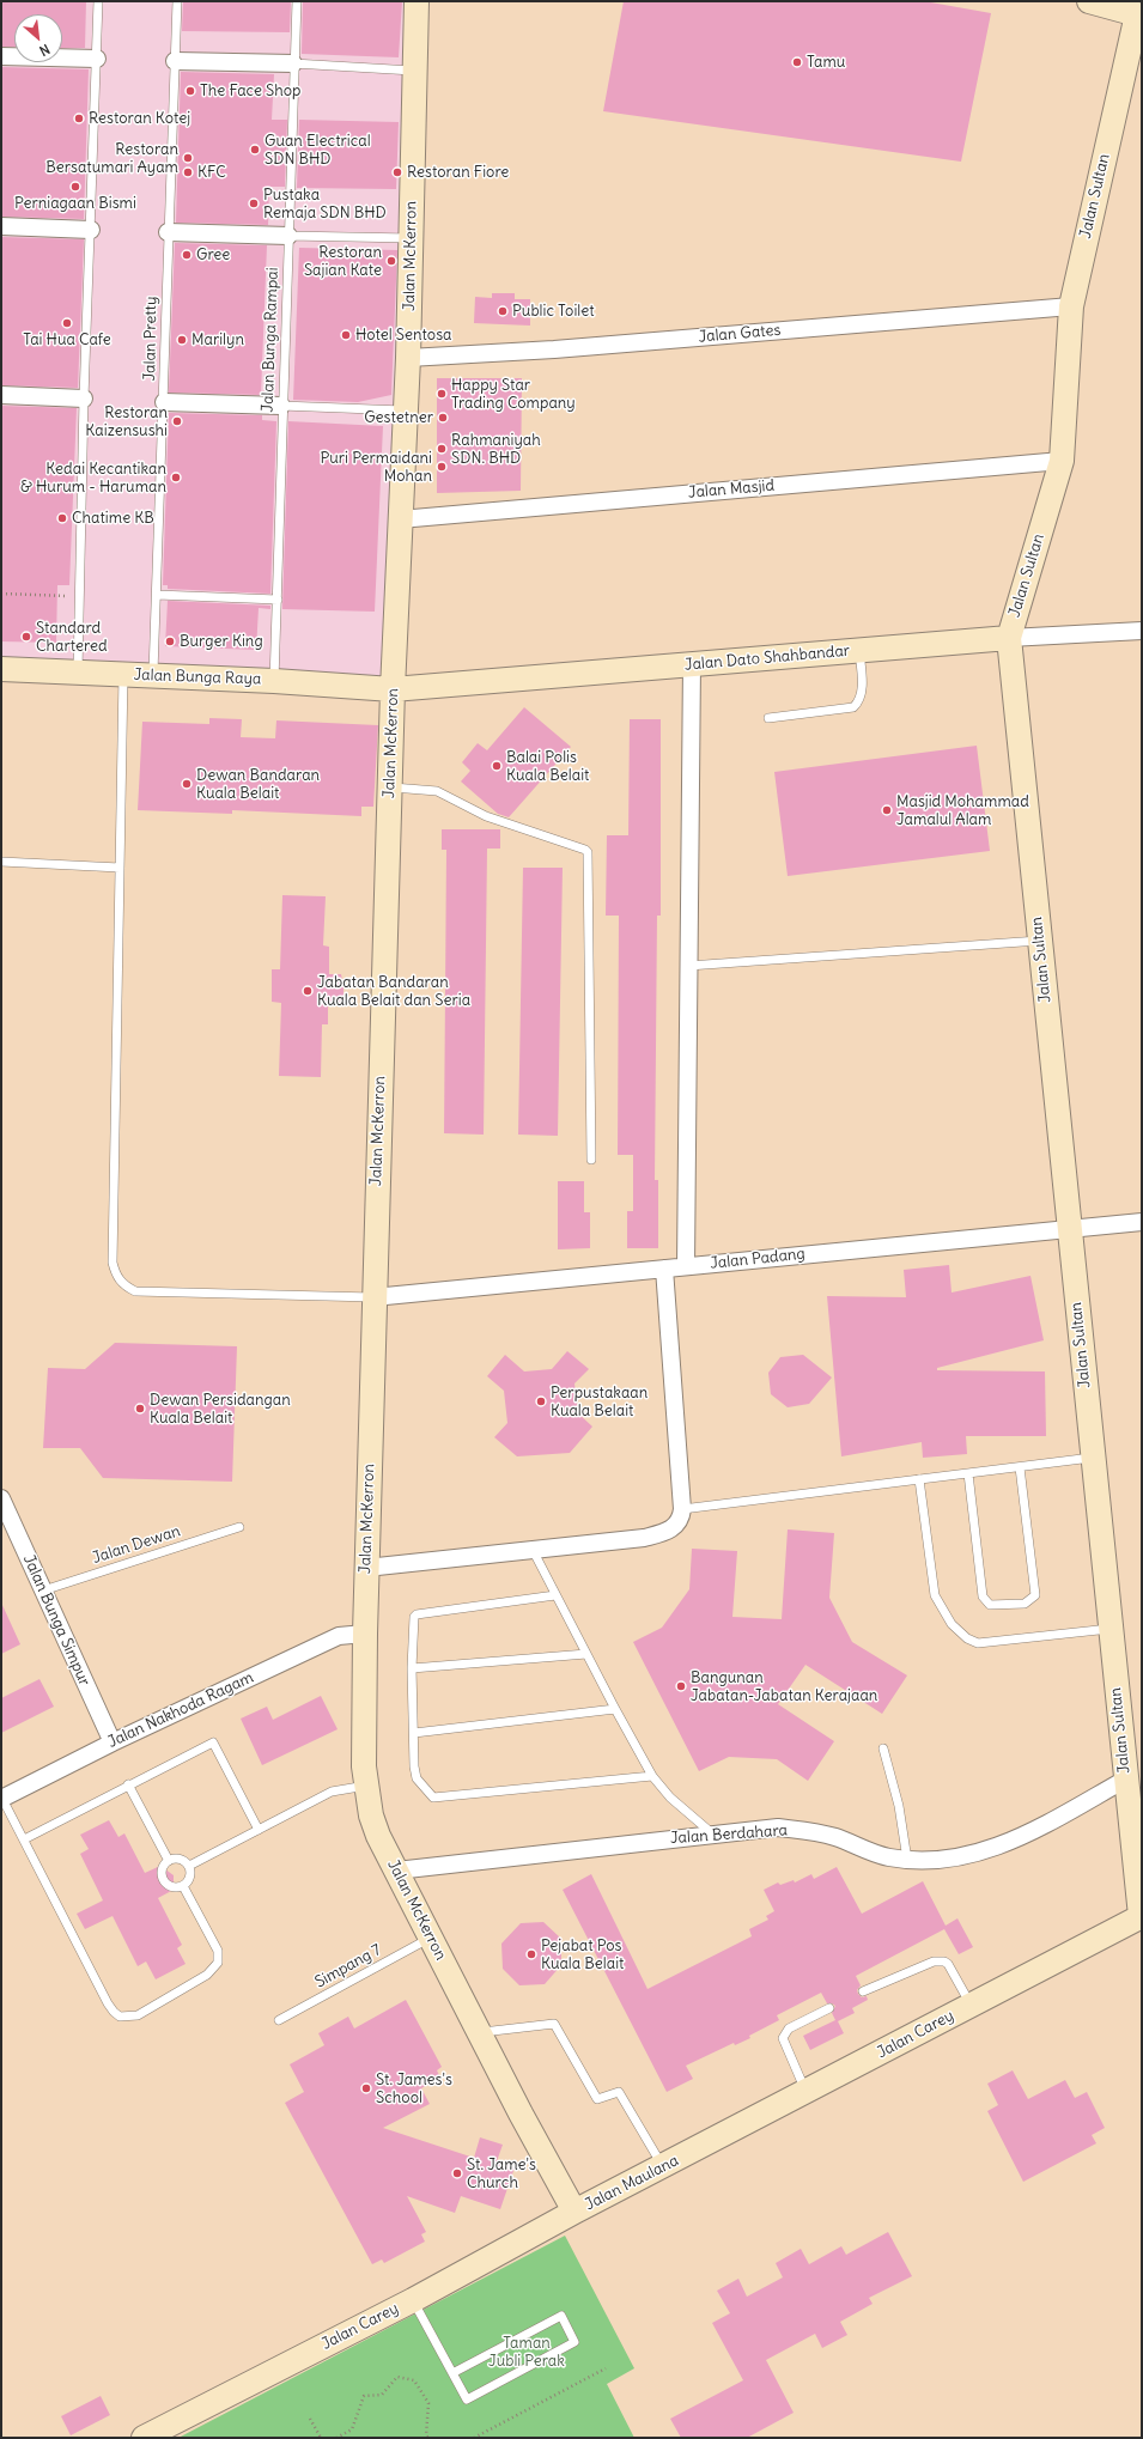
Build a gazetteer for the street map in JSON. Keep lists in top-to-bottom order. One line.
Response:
{"streets":{"street":["Jalan Sultan","Jalan McKerron","Jalan Gates","Jalan Masjid","Jalan Dato Shahbandar","Jalan Bunga Raya","Jalan Padang","Jalan Bunga Simpur","Jalan Nakhoda Ragam","Jalan Berdahara","Jalan Carey","Jalan Maulana"],"lane":["Jalan Pretty","Jalan Bunga Rampai","Jalan Dewan","Simpang 7"]},"crossings":[["Jalan Sultan","Jalan Gates"],["Jalan Sultan","Jalan Masjid"],["Jalan Sultan","Jalan Dato Shahbandar"],["Jalan Sultan","Jalan Padang"],["Jalan Sultan","Jalan Berdahara"],["Jalan Sultan","Jalan Carey"],["Jalan McKerron","Jalan Gates"],["Jalan McKerron","Jalan Masjid"],["Jalan McKerron","Jalan Dato Shahbandar"],["Jalan McKerron","Jalan Bunga Raya"],["Jalan McKerron","Jalan Padang"],["Jalan McKerron","Jalan Nakhoda Ragam"],["Jalan McKerron","Jalan Berdahara"],["Jalan McKerron","Simpang 7"],["Jalan McKerron","Jalan Carey"],["Jalan McKerron","Jalan Maulana"],["Jalan Pretty","Jalan Bunga Raya"],["Jalan Bunga Rampai","Jalan Bunga Raya"],["Jalan Dato Shahbandar","Jalan Bunga Raya"],["Jalan Dewan","Jalan Bunga Simpur"],["Jalan Bunga Simpur","Jalan Nakhoda Ragam"],["Jalan Carey","Jalan Maulana"]],"parks":["Taman Jubli Perak"],"places":["Tamu","The Face Shop","Restoran Kotej","Guan Electrical SDN BHD","Restoran Bersatumari Ayam","KFC","Restoran Fiore","Perniagaan Bismi","Pustaka Remaja SDN BHD","Gree","Restoran Sajian Kate","Public Toilet","Tai Hua Cafe","Hotel Sentosa","Marilyn","Happy Star Trading Company","Gestetner","Restoran Kaizensushi","Rahmaniyah SDN. BHD","Puri Permaidani Mohan","Kedai Kecantikan & Hurum - Haruman","Chatime KB","Standard Chartered","Burger King","Balai Polis Kuala Belait","Dewan Bandaran Kuala Belait","Masjid Mohammad Jamalul Alam","Jabatan Bandaran Kuala Belait dan Seria","Perpustakaan Kuala Belait","Dewan Persidangan Kuala Belait","Bangunan Jabatan-Jabatan Kerajaan","Pejabat Pos Kuala Belait","St. James's School","St. Jame's Church"],"north":"bottom right"}
